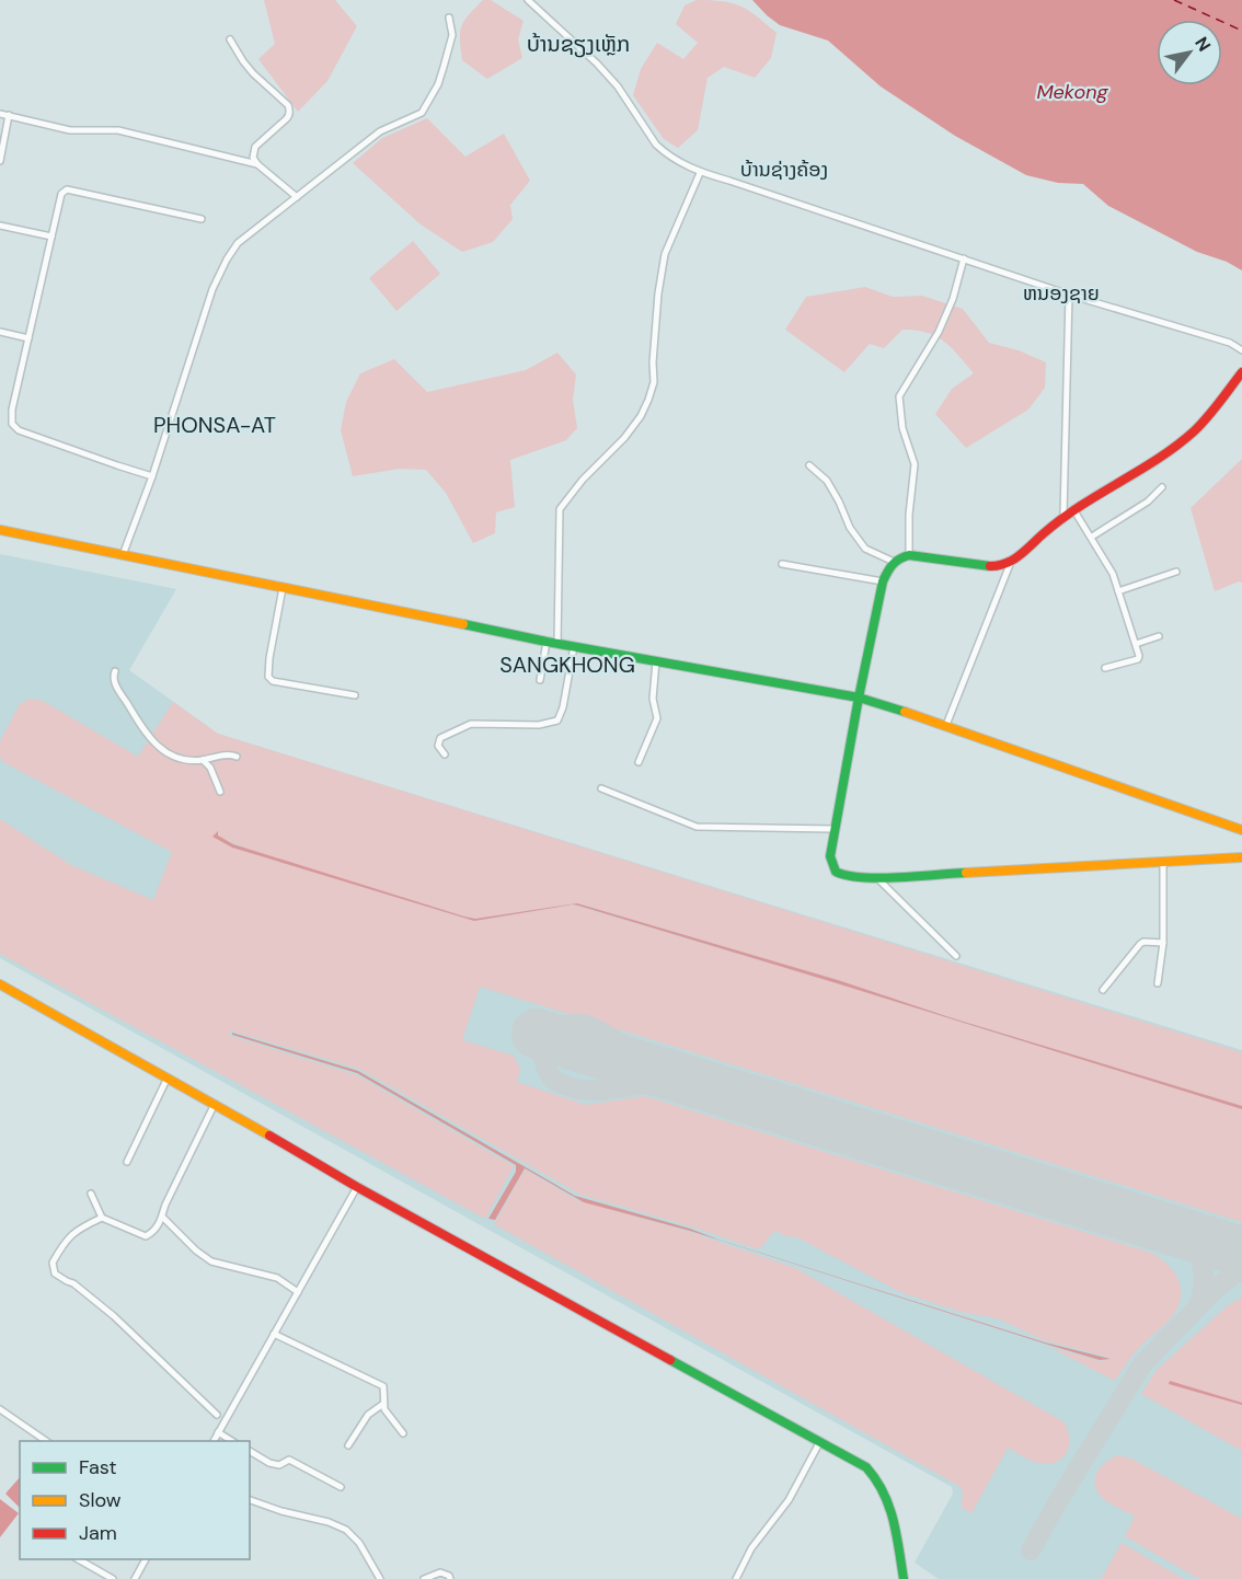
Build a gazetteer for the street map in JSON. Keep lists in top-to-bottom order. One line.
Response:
{"districts":["ບ້ານຊຽງເຫຼັກ","ບ້ານຊ່າງຄ້ອງ","ຫນອງຊາຍ","PHONSA-AT","SANGKHONG"],"water":["Mekong"],"legend":["Fast","Slow","Jam"],"north":"top right"}
